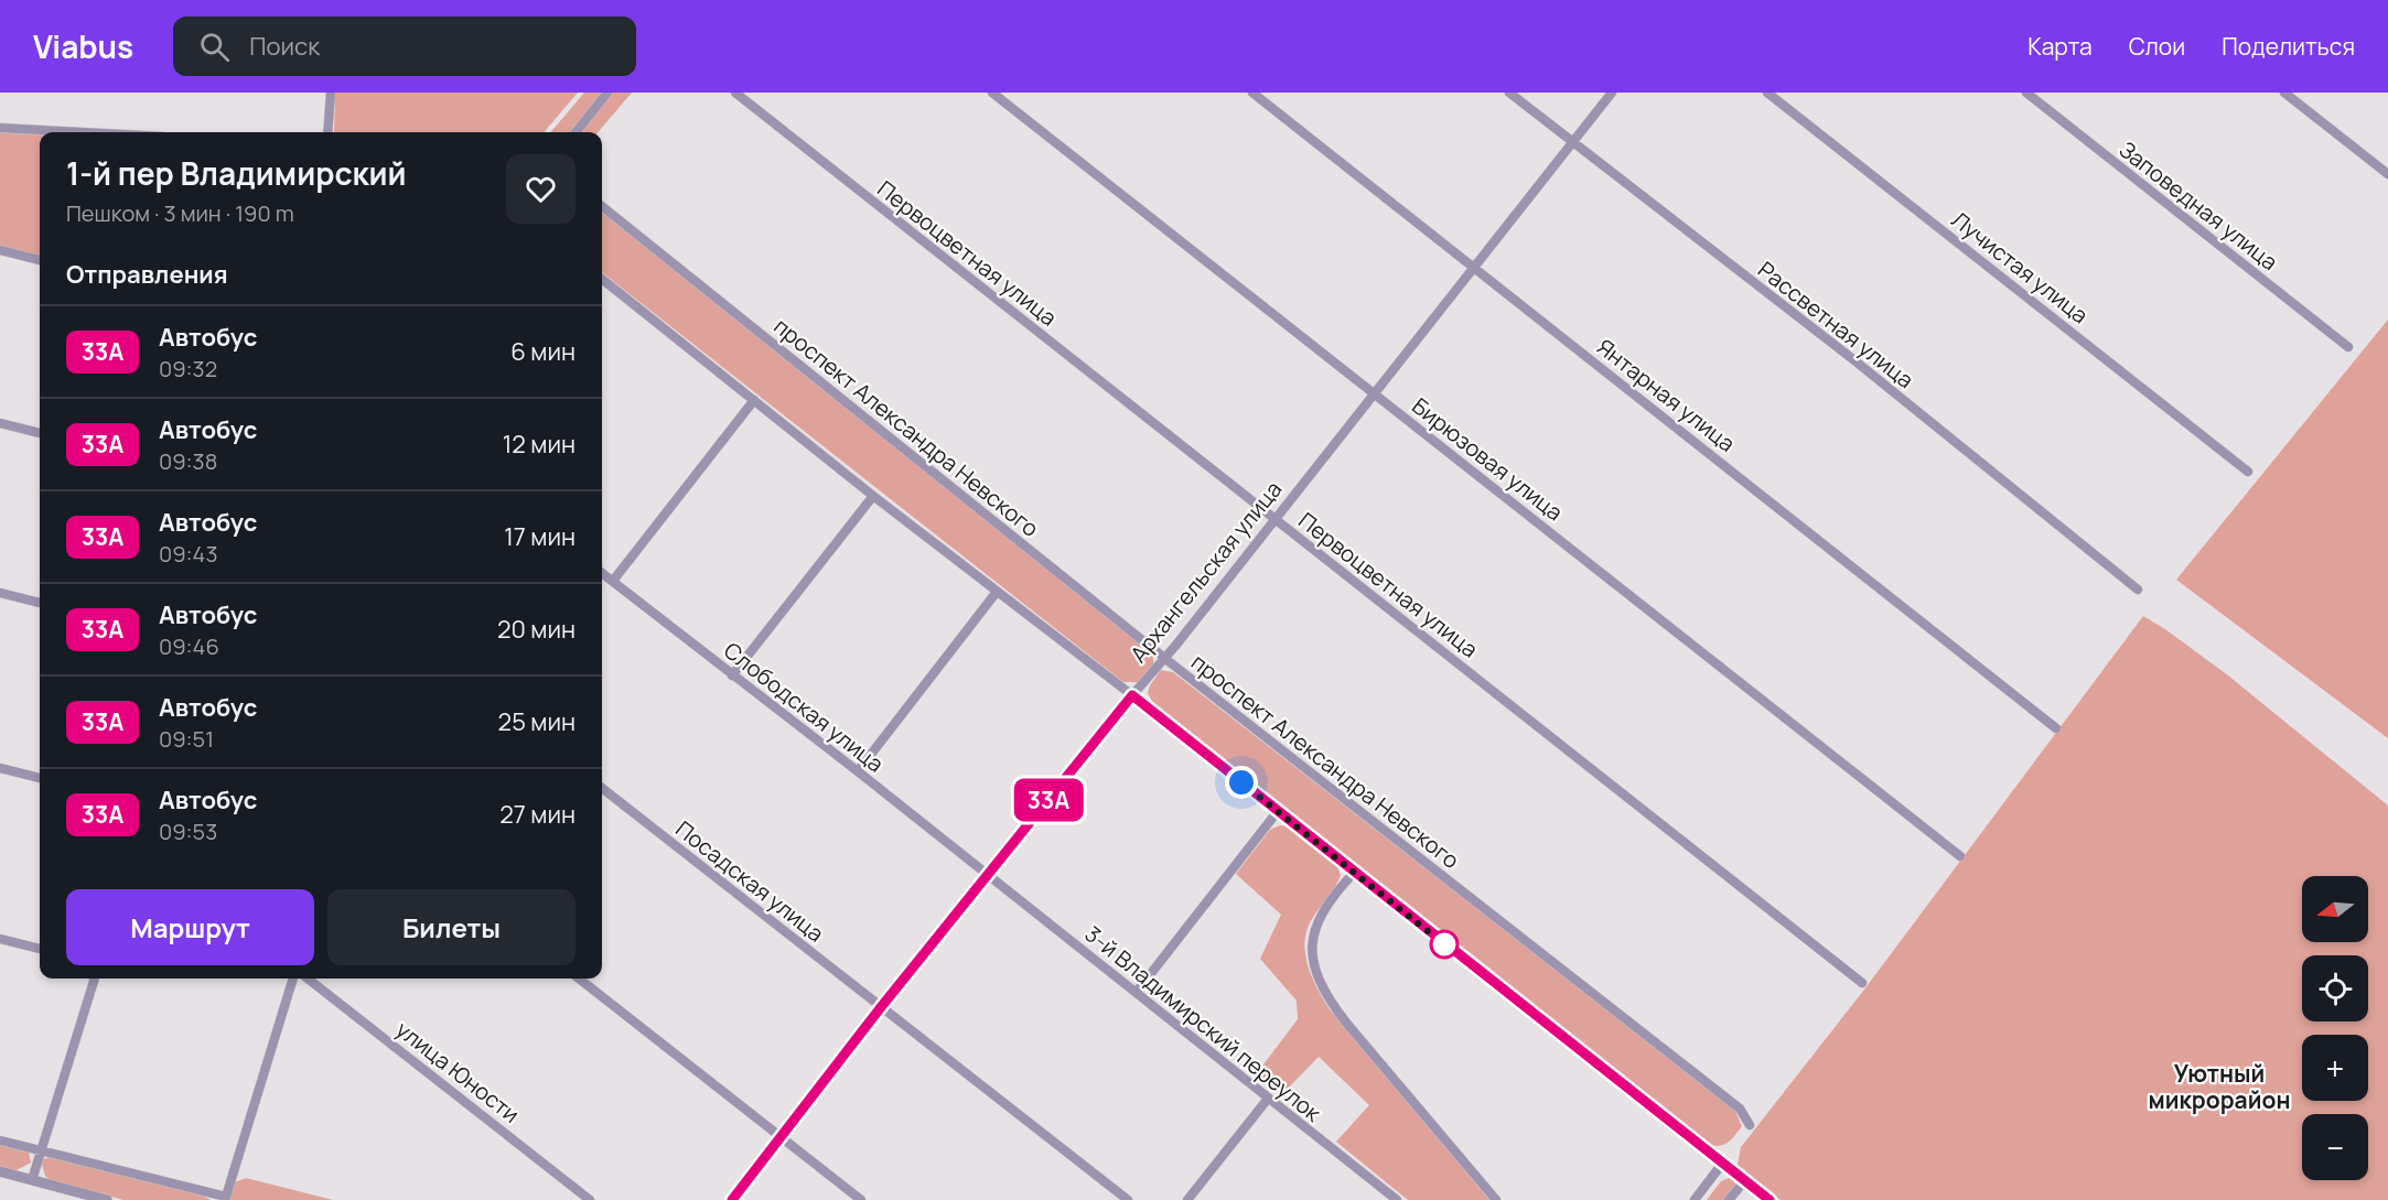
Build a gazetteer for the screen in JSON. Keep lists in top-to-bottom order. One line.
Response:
{"streets":{"street":["Заповедная улица","Первоцветная улица","Лучистая улица","Рассветная улица","Янтарная улица","проспект Александра Невского","Бирюзовая улица","Архангельская улица","Слободская улица","Посадская улица","3-й Владимирский переулок","улица Юности"]},"crossings":[["Первоцветная улица","Архангельская улица"],["Рассветная улица","Архангельская улица"],["Янтарная улица","Архангельская улица"],["проспект Александра Невского","Архангельская улица"],["Бирюзовая улица","Архангельская улица"],["Архангельская улица","Слободская улица"],["Архангельская улица","Посадская улица"],["Архангельская улица","3-й Владимирский переулок"],["Слободская улица","3-й Владимирский переулок"]],"districts":["Уютный микрорайон"],"lines":["bus line 33А"],"north":"left","page":{"header":"Viabus","search":"Поиск","nav":["Карта","Слои","Поделиться"],"on_map":"33А","heading":[["1-й пер Владимирский","Пешком · 3 мин · 190 m"],"Отправления"],"list":[{"mark":"33А","name":"Автобус","note":"09:32","value":"6 мин"},{"mark":"33А","name":"Автобус","note":"09:38","value":"12 мин"},{"mark":"33А","name":"Автобус","note":"09:43","value":"17 мин"},{"mark":"33А","name":"Автобус","note":"09:46","value":"20 мин"},{"mark":"33А","name":"Автобус","note":"09:51","value":"25 мин"},{"mark":"33А","name":"Автобус","note":"09:53","value":"27 мин"}],"map_buttons":["+","−"],"buttons":["Маршрут","Билеты"]}}
